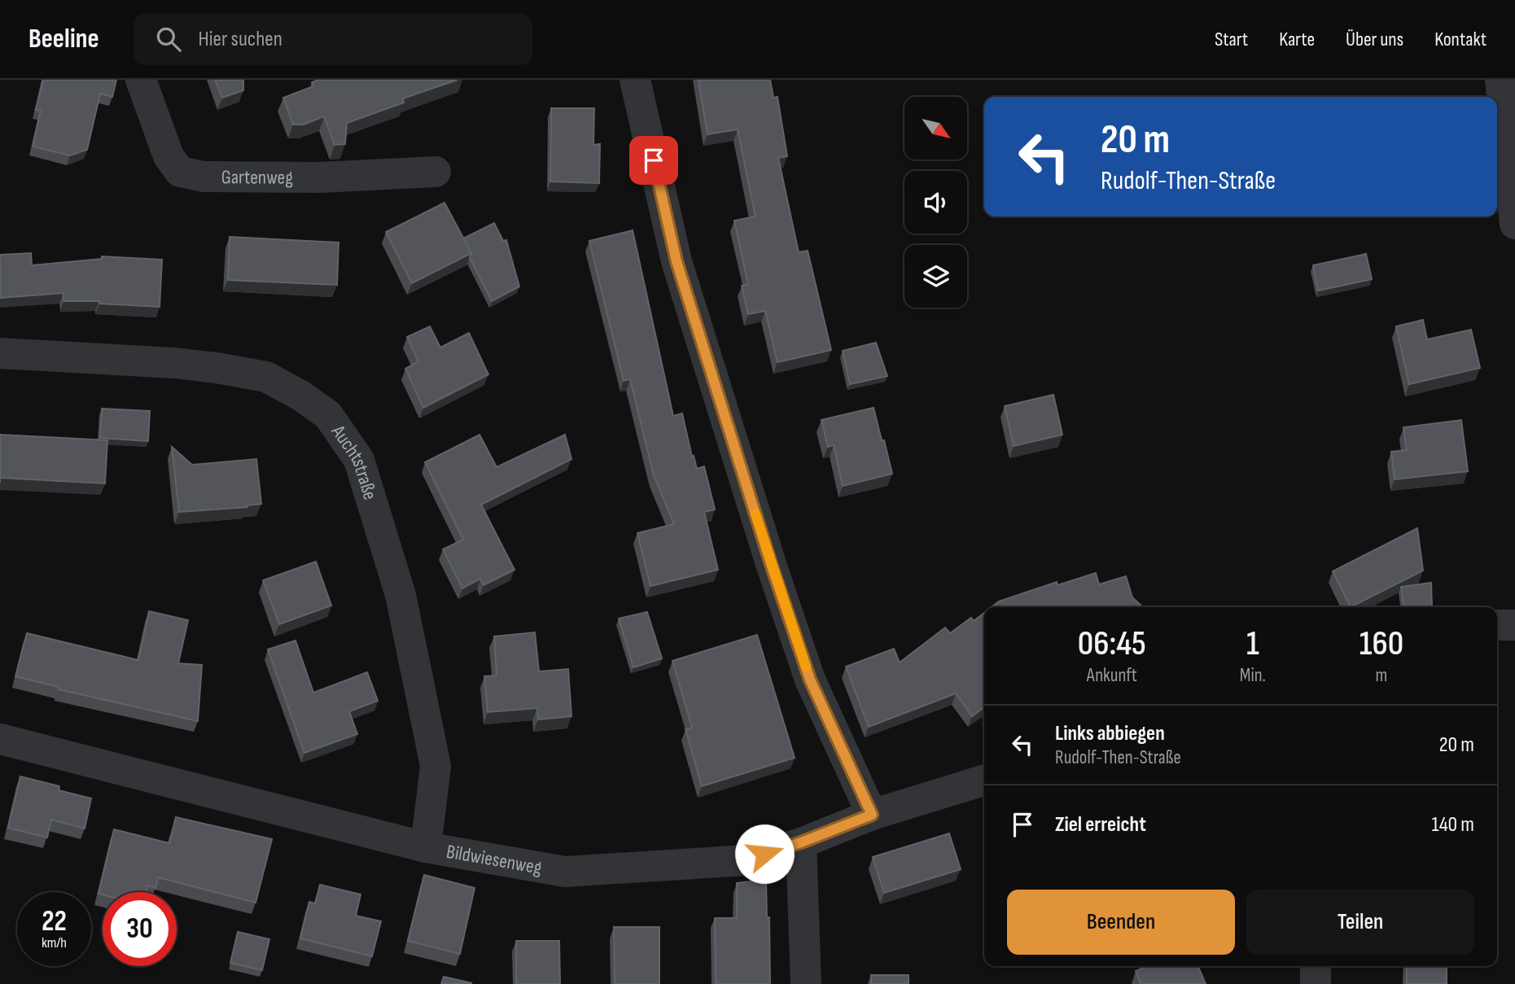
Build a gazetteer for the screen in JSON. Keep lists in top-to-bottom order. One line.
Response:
{"streets":{"street":["Gartenweg","Auchtstraße","Bildwiesenweg"]},"crossings":[["Auchtstraße","Bildwiesenweg"]],"north":"bottom right","page":{"header":"Beeline","search":"Hier suchen","nav":["Start","Karte","Über uns","Kontakt"],"turn":["20 m","Rudolf-Then-Straße"],"eta":["06:45","Ankunft","1","Min.","160","m"],"list":[{"name":"Links abbiegen","note":"Rudolf-Then-Straße","value":"20 m"},{"name":"Ziel erreicht","value":"140 m"}],"buttons":["Beenden","Teilen"],"speed":"22 km/h","limit":"30"}}
